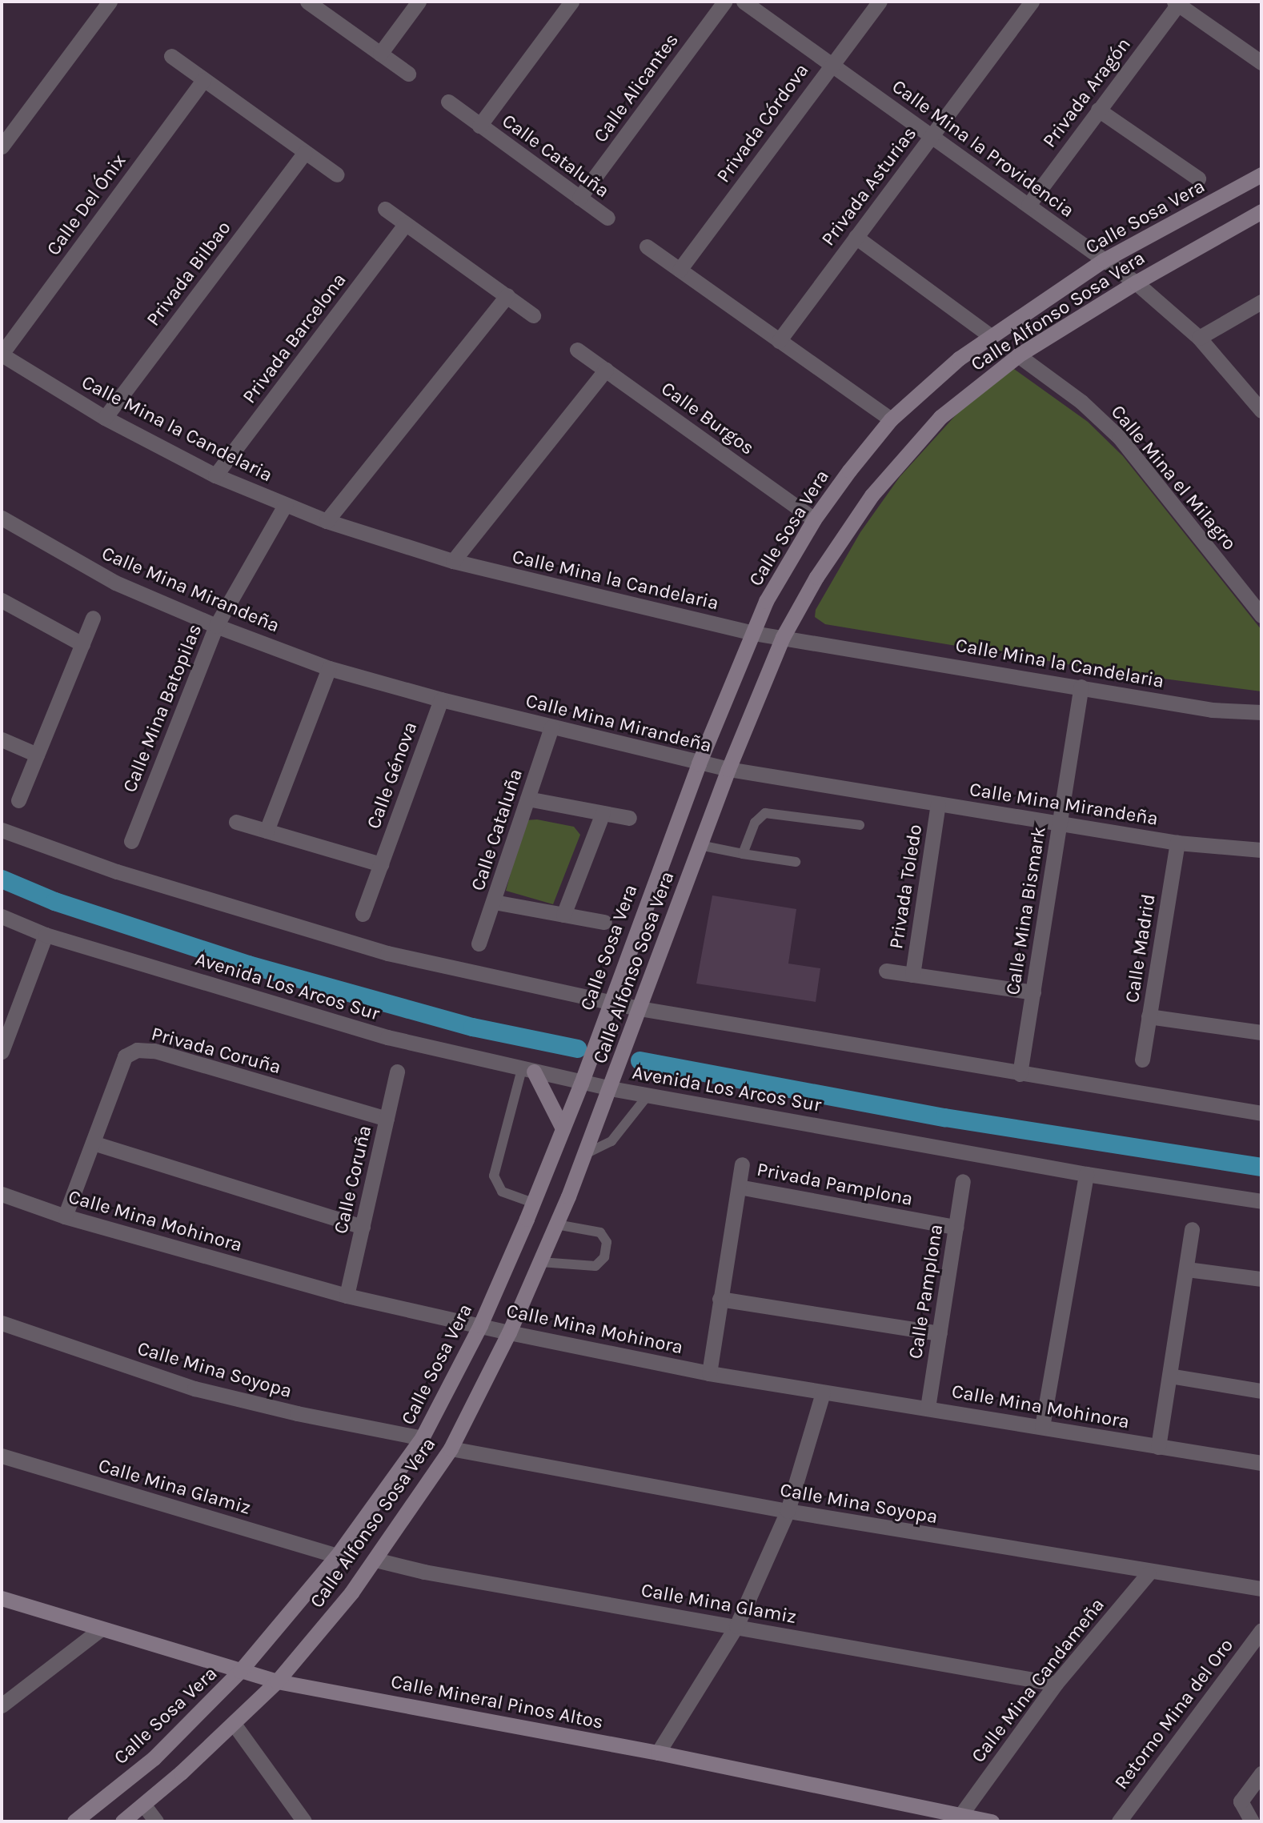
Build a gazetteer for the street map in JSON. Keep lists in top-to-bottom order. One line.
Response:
{"streets":{"main road":["Calle Sosa Vera","Calle Alfonso Sosa Vera","Calle Mineral Pinos Altos"],"street":["Calle Alicantes","Privada Aragón","Privada Córdova","Calle Mina la Providencia","Calle Cataluña","Privada Asturias","Calle Del Ónix","Privada Bilbao","Privada Barcelona","Calle Burgos","Calle Mina la Candelaria","Calle Mina el Milagro","Calle Mina Mirandeña","Calle Mina Batopilas","Calle Génova","Privada Toledo","Calle Mina Bismark","Calle Madrid","Avenida Los Arcos Sur","Privada Coruña","Calle Coruña","Privada Pamplona","Calle Mina Mohinora","Calle Pamplona","Calle Mina Soyopa","Calle Mina Glamiz","Calle Mina Candameña","Retorno Mina del Oro"]},"crossings":[["Calle Alicantes","Calle Cataluña"],["Privada Aragón","Calle Mina la Providencia"],["Privada Córdova","Calle Mina la Providencia"],["Calle Mina la Providencia","Privada Asturias"],["Calle Mina la Providencia","Calle Sosa Vera"],["Calle Mina la Providencia","Calle Alfonso Sosa Vera"],["Calle Cataluña","Calle Mina Mirandeña"],["Calle Del Ónix","Calle Mina la Candelaria"],["Calle Sosa Vera","Calle Burgos"],["Calle Sosa Vera","Calle Mina la Candelaria"],["Calle Sosa Vera","Calle Mina Mirandeña"],["Calle Sosa Vera","Avenida Los Arcos Sur"],["Calle Sosa Vera","Calle Mina Mohinora"],["Calle Sosa Vera","Calle Mina Soyopa"],["Calle Sosa Vera","Calle Mina Glamiz"],["Calle Sosa Vera","Calle Mineral Pinos Altos"],["Privada Bilbao","Calle Mina la Candelaria"],["Calle Alfonso Sosa Vera","Calle Mina la Candelaria"],["Calle Alfonso Sosa Vera","Calle Mina el Milagro"],["Calle Alfonso Sosa Vera","Calle Mina Mirandeña"],["Calle Alfonso Sosa Vera","Avenida Los Arcos Sur"],["Calle Alfonso Sosa Vera","Calle Mina Mohinora"],["Calle Alfonso Sosa Vera","Calle Mina Soyopa"],["Calle Alfonso Sosa Vera","Calle Mina Glamiz"],["Calle Alfonso Sosa Vera","Calle Mineral Pinos Altos"],["Privada Barcelona","Calle Mina la Candelaria"],["Calle Mina la Candelaria","Calle Mina Batopilas"],["Calle Mina la Candelaria","Calle Mina Bismark"],["Calle Mina Mirandeña","Calle Mina Batopilas"],["Calle Mina Mirandeña","Calle Génova"],["Calle Mina Mirandeña","Privada Toledo"],["Calle Mina Mirandeña","Calle Mina Bismark"],["Calle Mina Mirandeña","Calle Madrid"],["Privada Toledo","Calle Mina Bismark"],["Privada Coruña","Calle Coruña"],["Privada Coruña","Calle Mina Mohinora"],["Calle Coruña","Calle Mina Mohinora"],["Privada Pamplona","Calle Pamplona"],["Calle Mina Mohinora","Calle Pamplona"],["Calle Mina Soyopa","Calle Mina Candameña"],["Calle Mina Glamiz","Calle Mina Candameña"],["Calle Mina Candameña","Calle Mineral Pinos Altos"]]}
